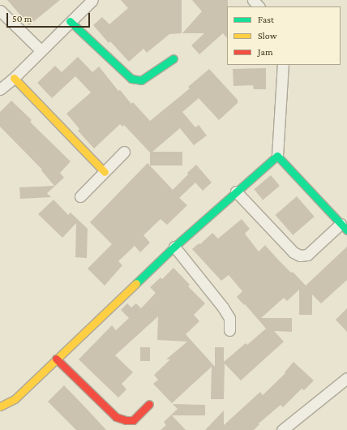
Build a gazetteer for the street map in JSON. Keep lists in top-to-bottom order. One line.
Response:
{"legend":["Fast","Slow","Jam"],"scale_bar":"50 m"}
